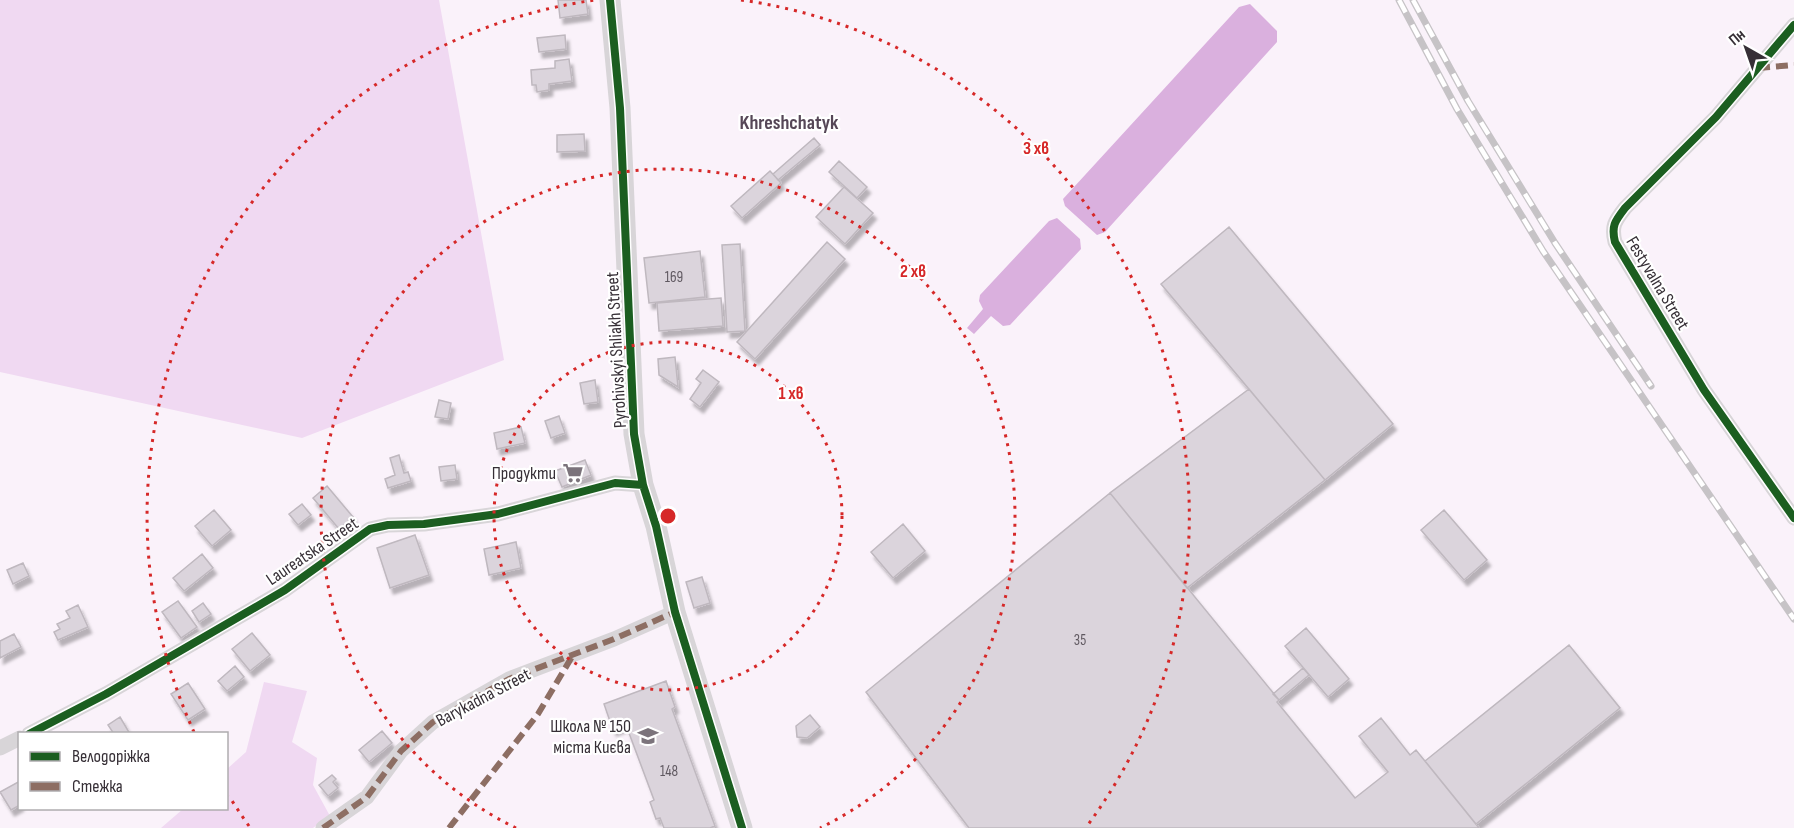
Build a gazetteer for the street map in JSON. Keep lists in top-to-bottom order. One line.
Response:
{"streets":{"street":["Festyvalna Street","Pyrohivskyi Shliakh Street","Laureatska Street","Barykadna Street"]},"crossings":[["Pyrohivskyi Shliakh Street","Laureatska Street"],["Pyrohivskyi Shliakh Street","Barykadna Street"]],"districts":["Khreshchatyk"],"places":{"supermarket":["Продукти"],"school or university":["Школа № 150 міста Києва"]},"house_numbers":["169","35","148"],"legend":["Велодоріжка","Стежка"],"north":"top left","rings":["3 хв","2 хв","1 хв"]}
